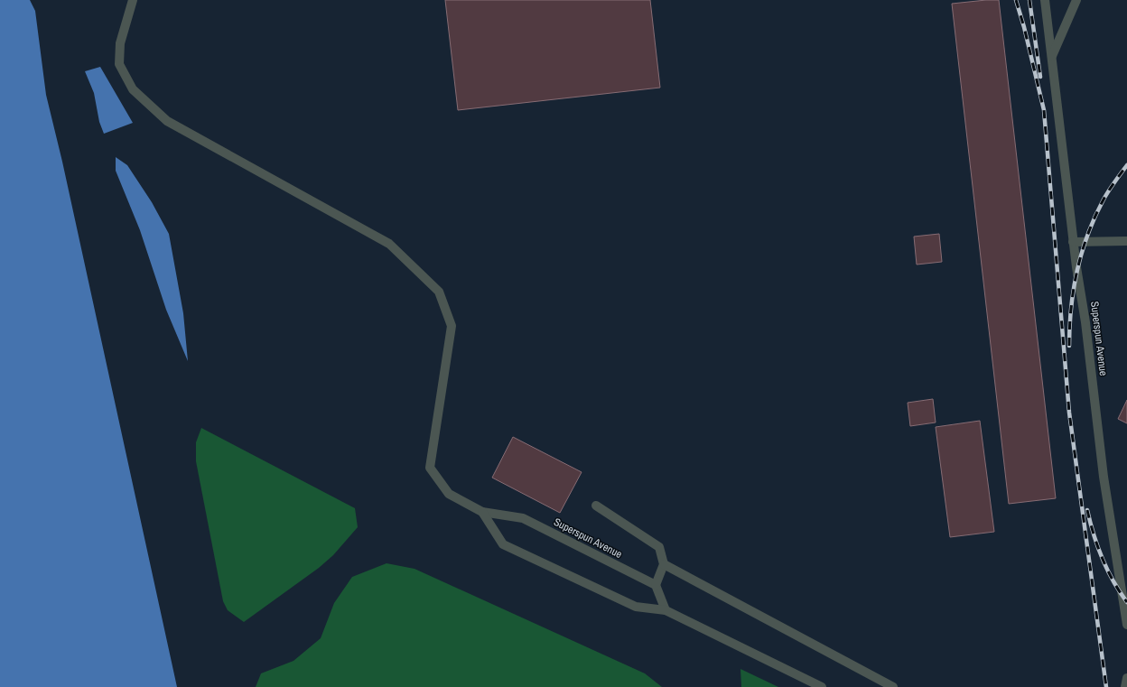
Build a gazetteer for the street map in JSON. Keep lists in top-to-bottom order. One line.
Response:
{"streets":{"street":["Superspun Avenue"]}}
